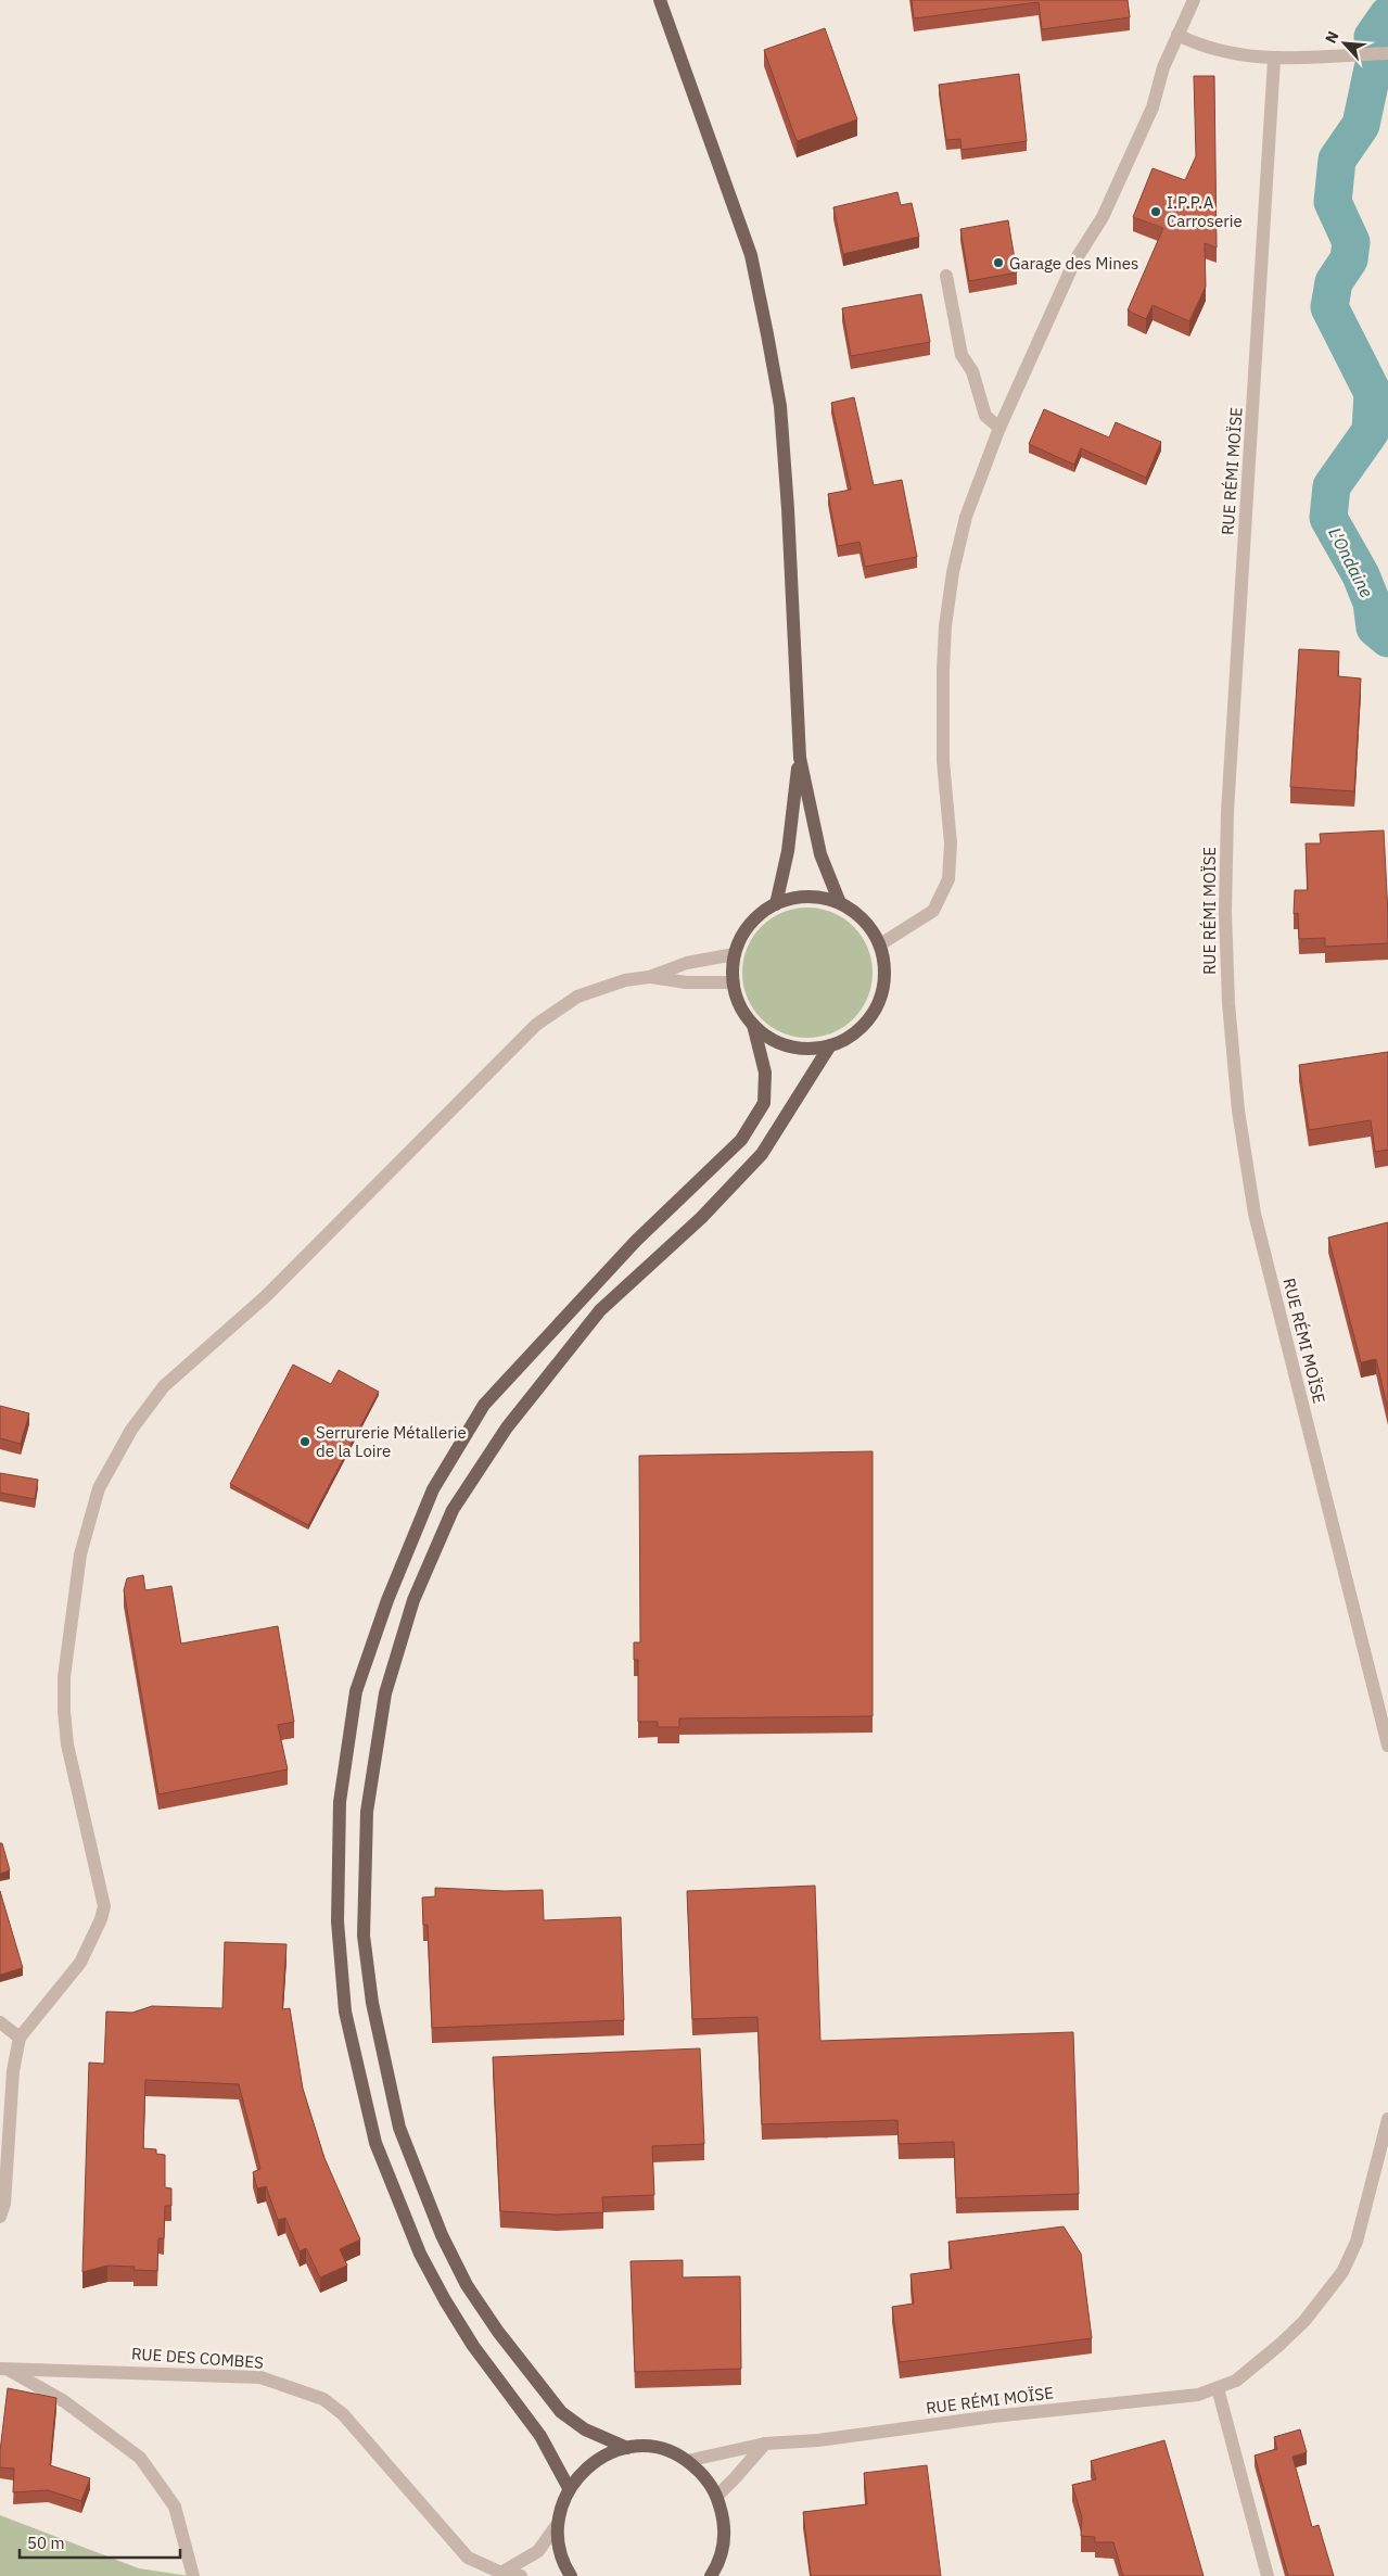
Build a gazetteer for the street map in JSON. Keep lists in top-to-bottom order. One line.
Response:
{"streets":{"street":["RUE RÉMI MOÏSE","RUE DES COMBES"]},"water":["L'Ondaine"],"places":["I.P.P.A Carroserie","Garage des Mines","Serrurerie Métallerie de la Loire"],"scale_bar":"50 m","north":"top left"}
